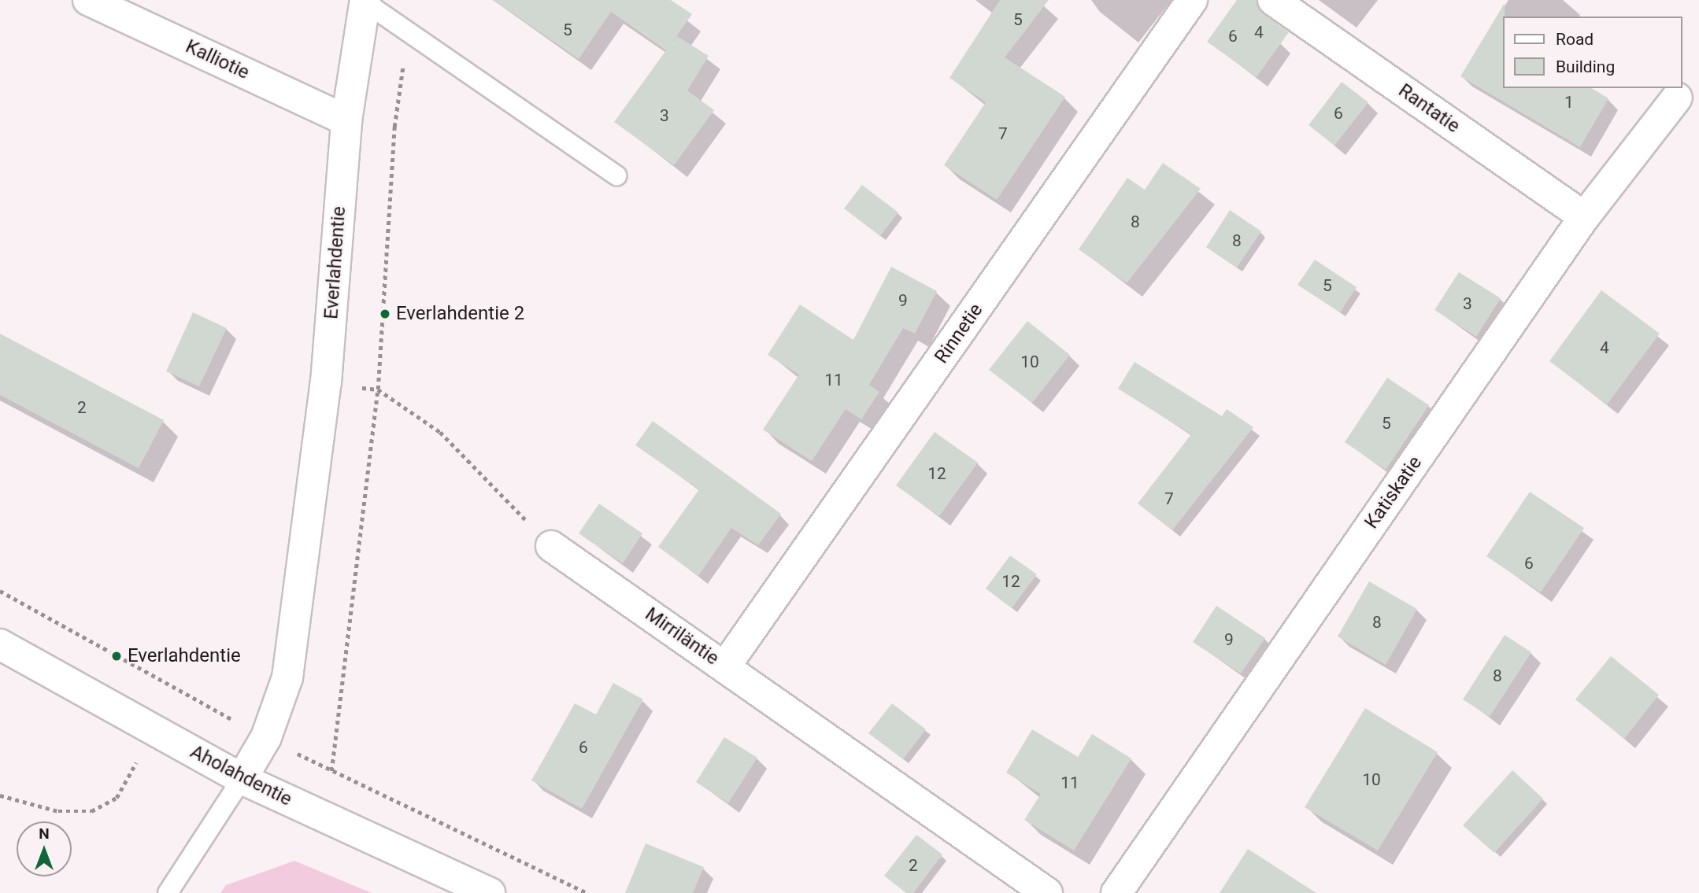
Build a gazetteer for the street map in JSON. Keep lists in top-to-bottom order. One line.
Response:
{"streets":{"street":["Kalliotie","Rantatie","Everlahdentie","Rinnetie","Katiskatie","Mirriläntie","Aholahdentie"]},"crossings":[["Kalliotie","Everlahdentie"],["Rantatie","Katiskatie"],["Everlahdentie","Aholahdentie"],["Rinnetie","Mirriläntie"]],"places":["Everlahdentie 2","Everlahdentie"],"house_numbers":["5","5","4","6","1","6","3","7","8","8","5","9","3","4","10","11","2","5","12","7","6","12","8","9","8","6","10","11","2"],"legend":["Road","Building"],"north":"top"}
